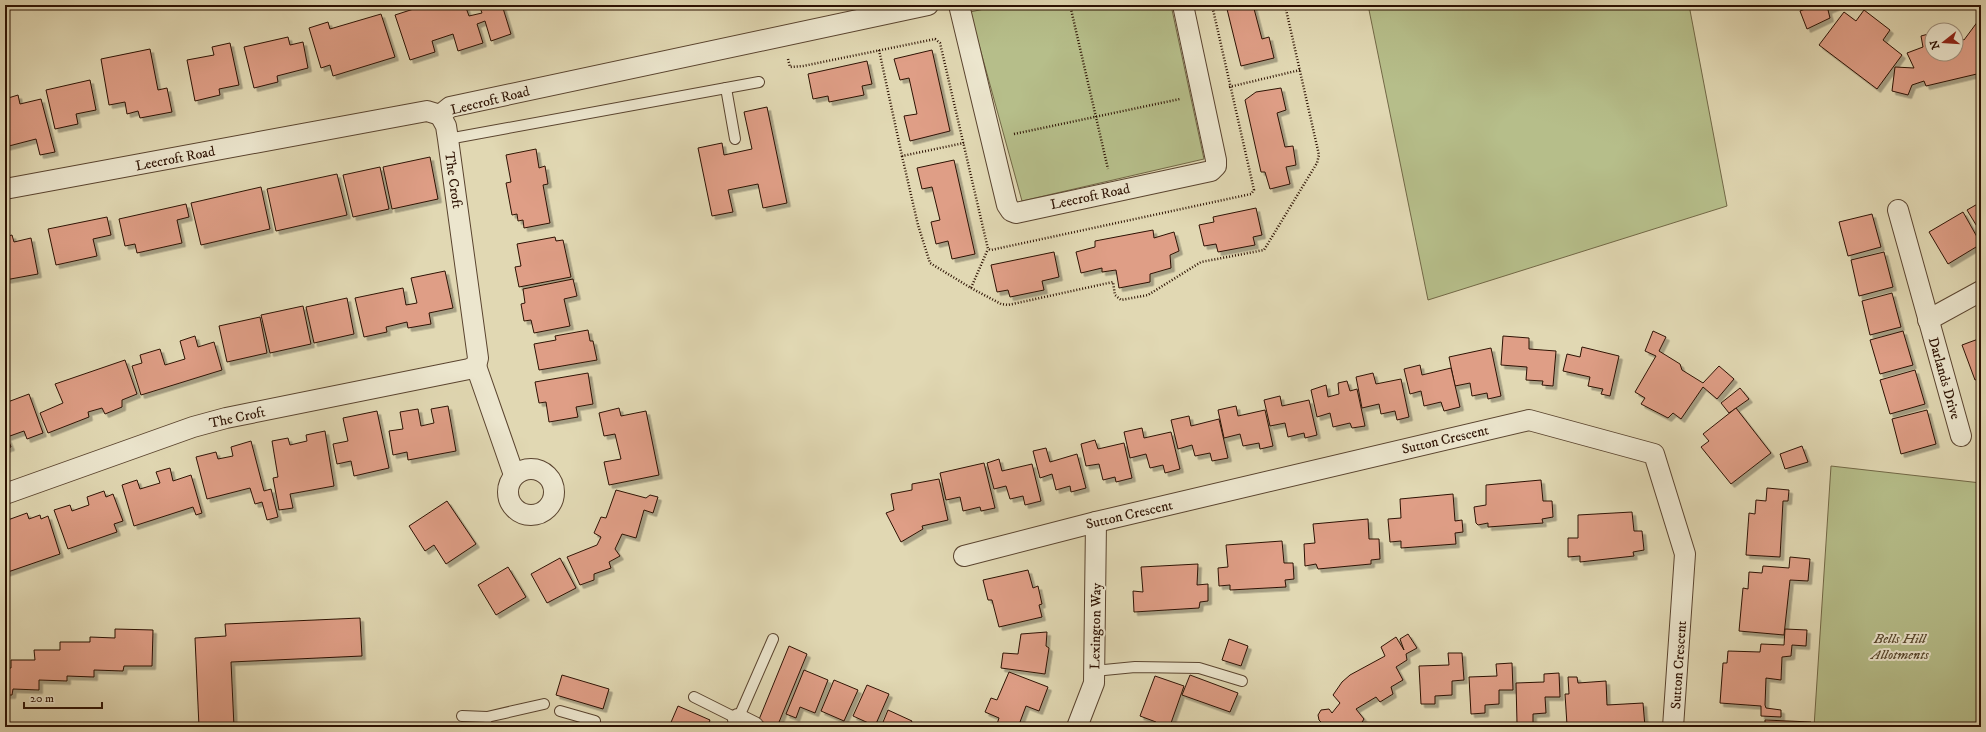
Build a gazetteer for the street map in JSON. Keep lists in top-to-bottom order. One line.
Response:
{"streets":{"street":["Leecroft Road","The Croft","Darlands Drive","Sutton Crescent","Lexington Way"]},"crossings":[["Leecroft Road","The Croft"],["Sutton Crescent","Lexington Way"]],"parks":["Bells Hill Allotments"],"scale_bar":"20 m","north":"left"}
